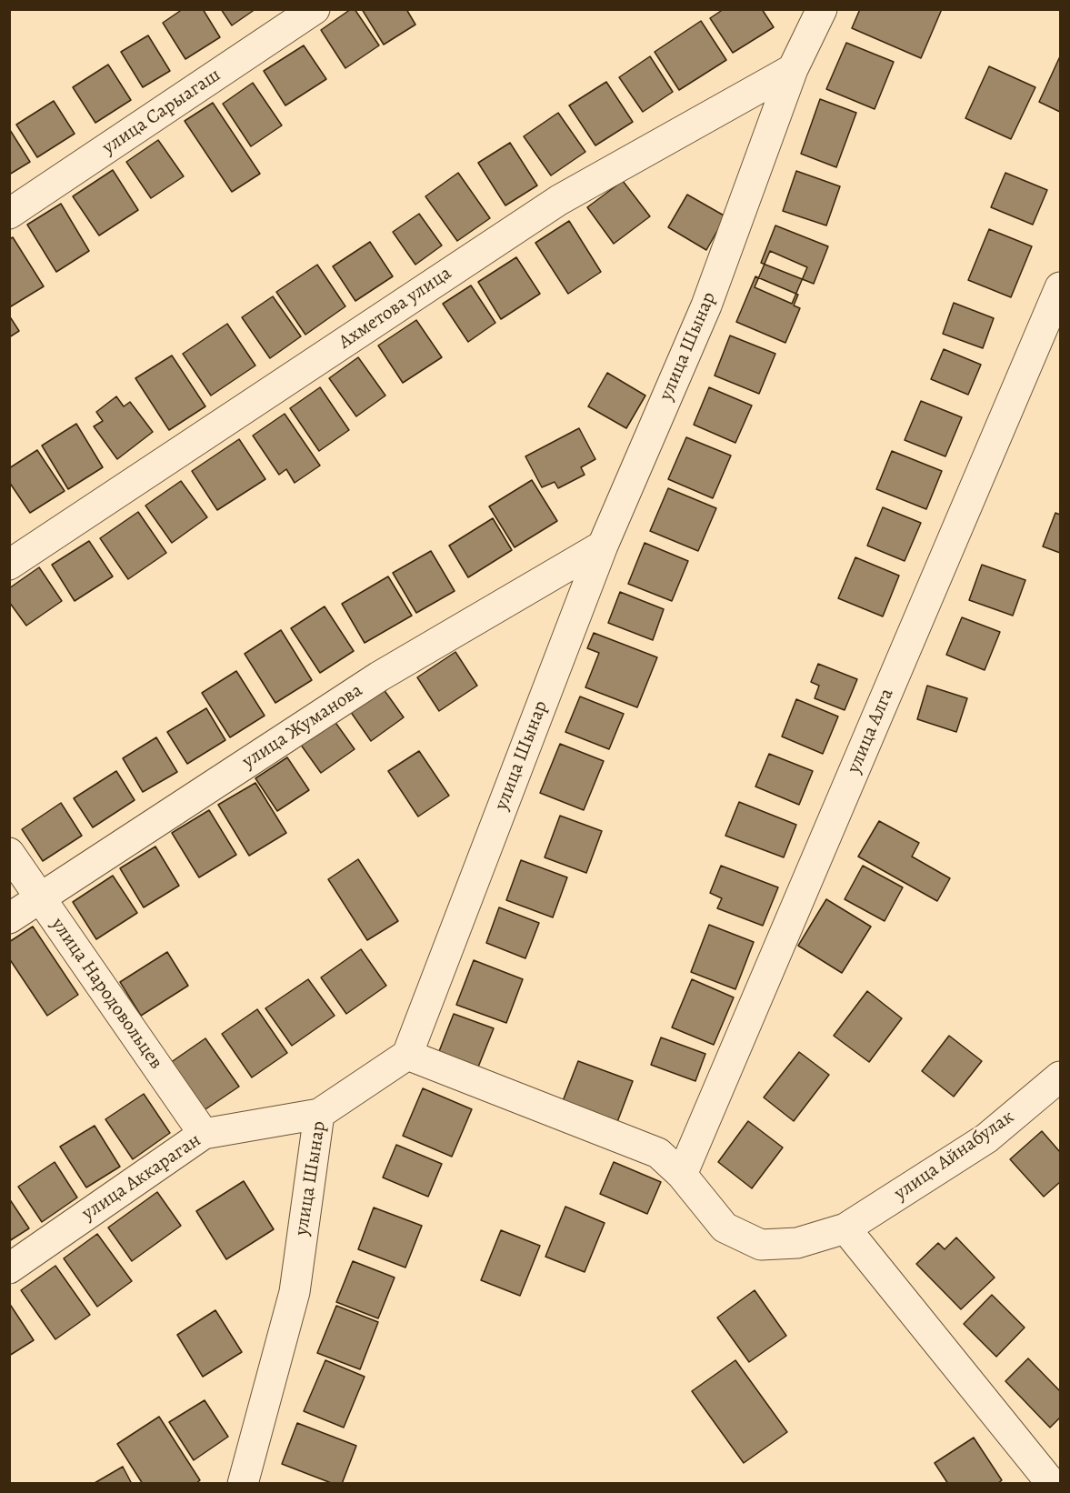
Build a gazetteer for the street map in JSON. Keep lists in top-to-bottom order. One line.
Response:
{"streets":{"street":["улица Сарыагаш","Ахметова улица","улица Шынар","улица Жуманова","улица Алга","улица Народовольцев","улица Айнабулак","улица Аккараган"]},"crossings":[["Ахметова улица","улица Шынар"],["улица Шынар","улица Жуманова"],["улица Шынар","улица Айнабулак"],["улица Шынар","улица Аккараган"],["улица Жуманова","улица Народовольцев"],["улица Алга","улица Айнабулак"],["улица Народовольцев","улица Аккараган"]]}
